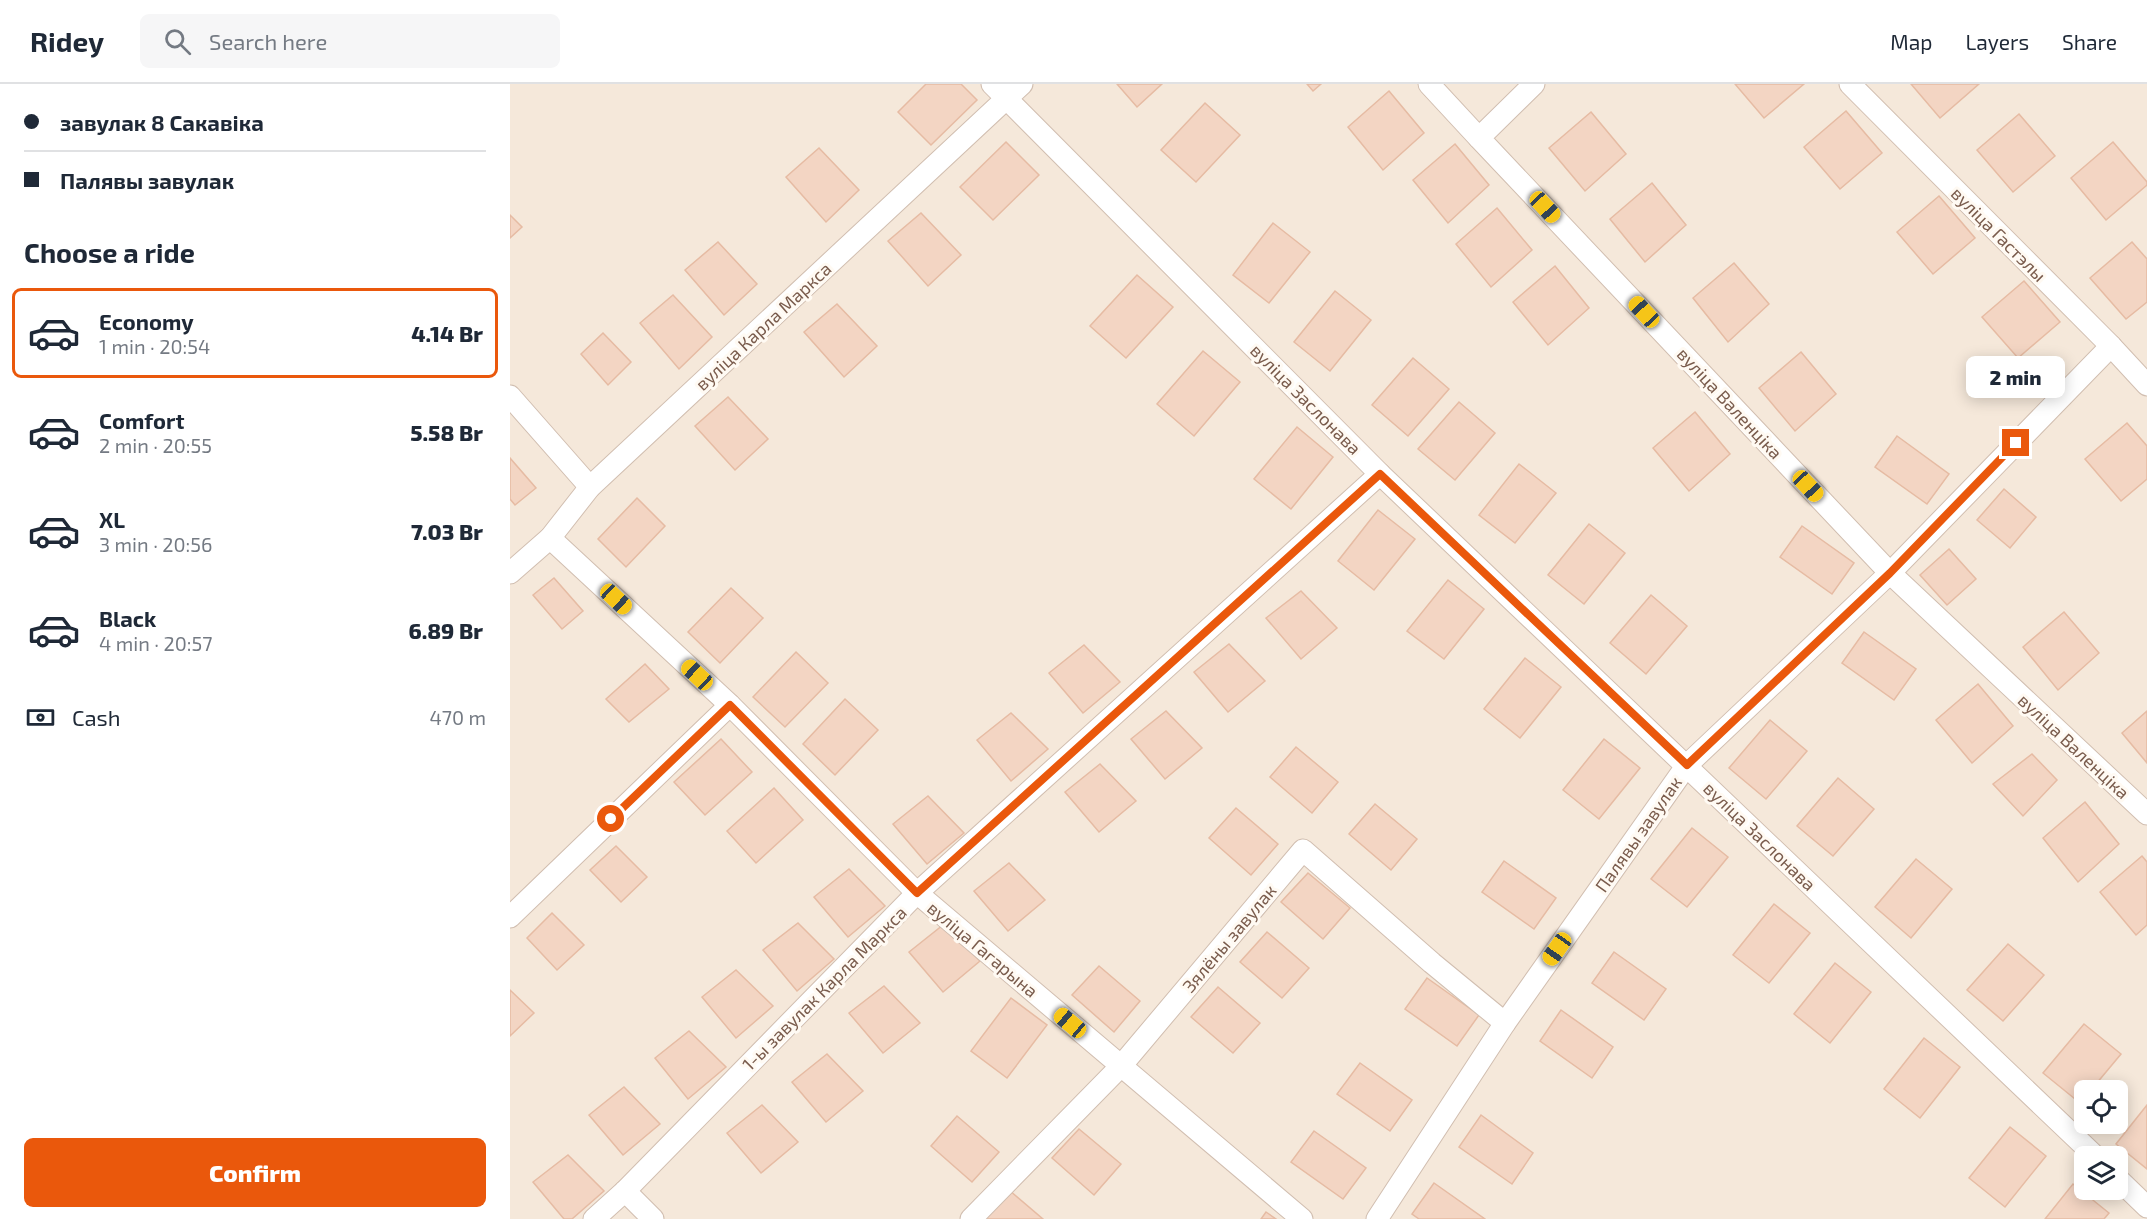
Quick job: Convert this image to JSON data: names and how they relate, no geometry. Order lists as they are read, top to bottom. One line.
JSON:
{"streets":{"street":["вуліца Гастэлы","вуліца Карла Маркса","вуліца Заслонава","вуліца Валенціка","Палявы завулак","Зялёны завулак","вуліца Гагарына","1-ы завулак Карла Маркса"]},"crossings":[["вуліца Гастэлы","Палявы завулак"],["вуліца Карла Маркса","вуліца Заслонава"],["вуліца Карла Маркса","вуліца Гагарына"],["вуліца Заслонава","Палявы завулак"],["вуліца Заслонава","1-ы завулак Карла Маркса"],["вуліца Валенціка","Палявы завулак"],["Палявы завулак","Зялёны завулак"],["Зялёны завулак","вуліца Гагарына"],["вуліца Гагарына","1-ы завулак Карла Маркса"]],"page":{"header":"Ridey","search":"Search here","nav":["Map","Layers","Share"],"banner":["завулак 8 Сакавіка","Палявы завулак"],"heading":"Choose a ride","list":[{"name":"Economy","note":"1 min · 20:54","value":"4.14 Br"},{"name":"Comfort","note":"2 min · 20:55","value":"5.58 Br"},{"name":"XL","note":"3 min · 20:56","value":"7.03 Br"},{"name":"Black","note":"4 min · 20:57","value":"6.89 Br"}],"bubble":"2 min","pay":["Cash","470 m"],"buttons":"Confirm"}}
